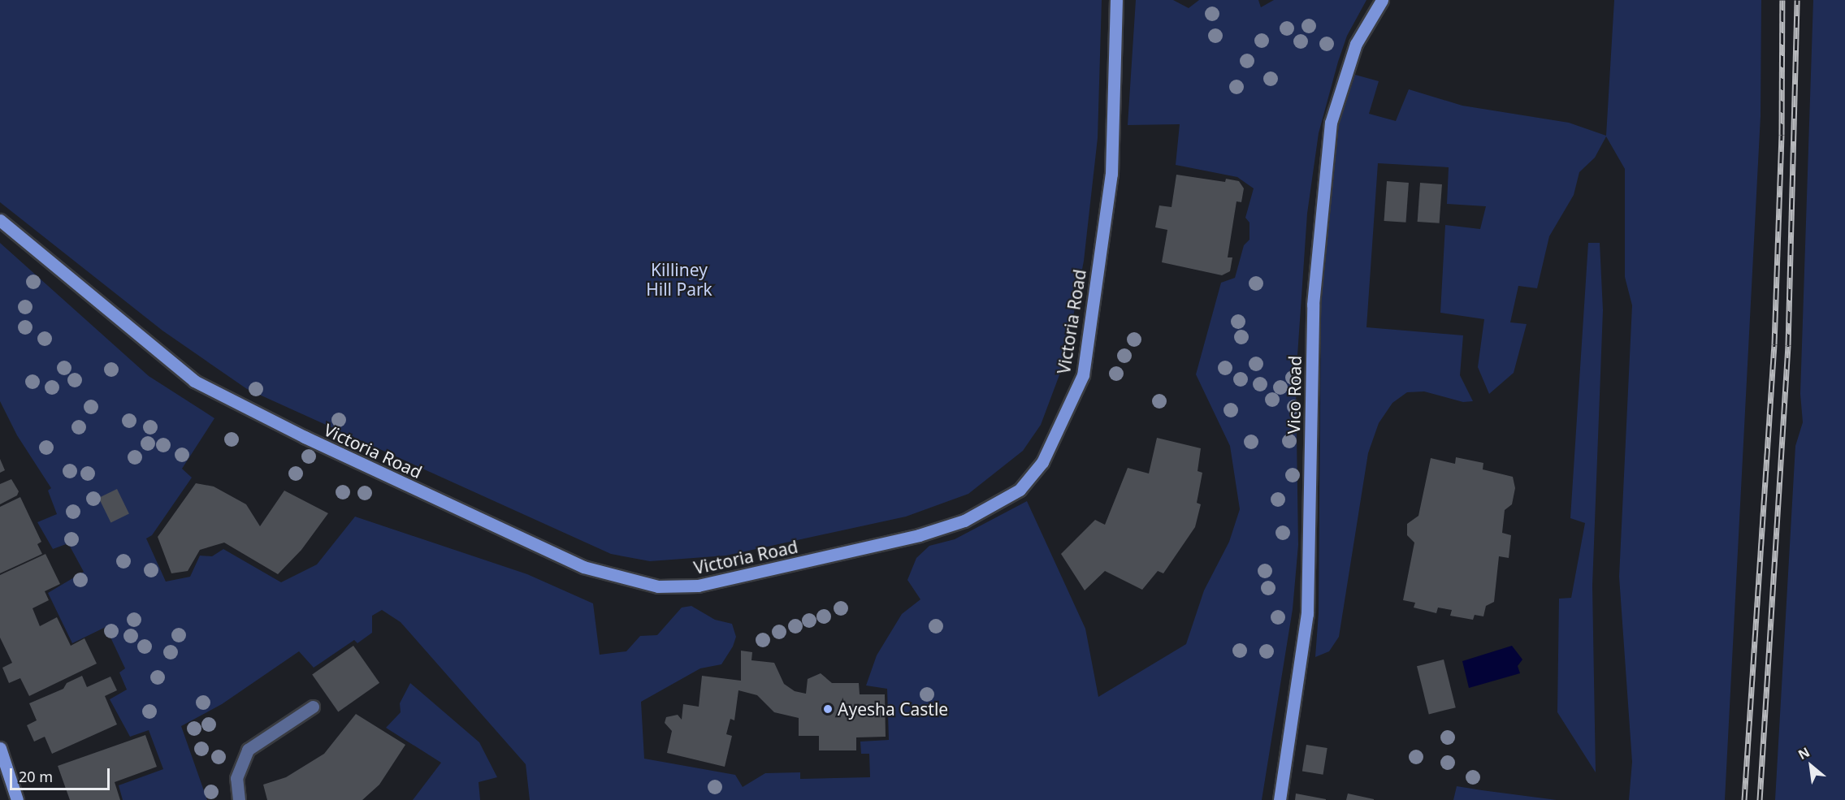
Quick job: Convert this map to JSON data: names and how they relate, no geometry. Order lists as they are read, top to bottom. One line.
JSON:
{"streets":{"street":["Victoria Road","Vico Road"]},"parks":["Killiney Hill Park"],"places":["Ayesha Castle"],"scale_bar":"20 m","north":"top left"}
